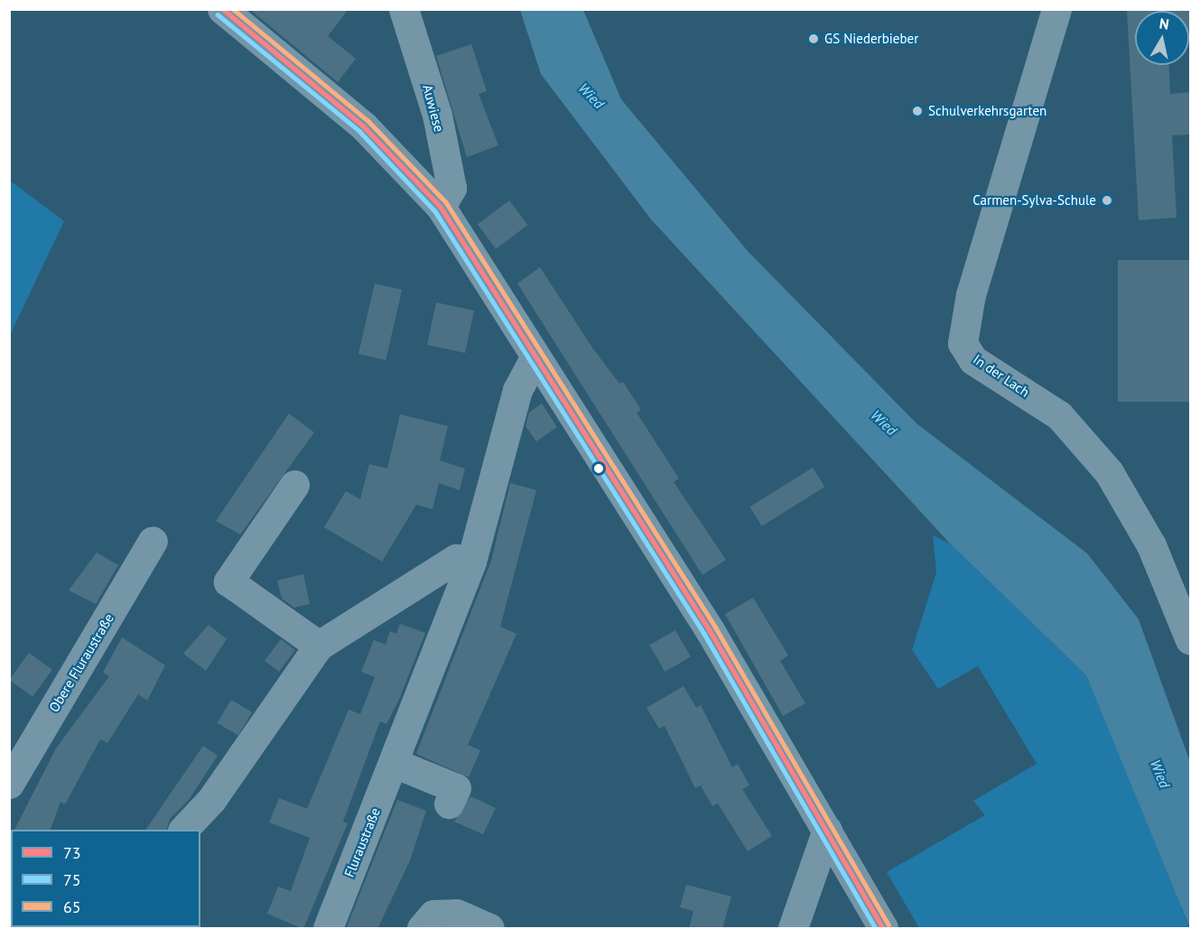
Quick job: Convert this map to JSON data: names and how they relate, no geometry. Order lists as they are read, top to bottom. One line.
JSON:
{"streets":{"street":["Auwiese","In der Lach","Obere Fluraustraße","Fluraustraße"]},"water":["Wied"],"places":["GS Niederbieber","Schulverkehrsgarten","Carmen-Sylva-Schule"],"lines":["transit line 73","transit line 65","transit line 75"],"legend":["73","75","65"],"north":"top"}
